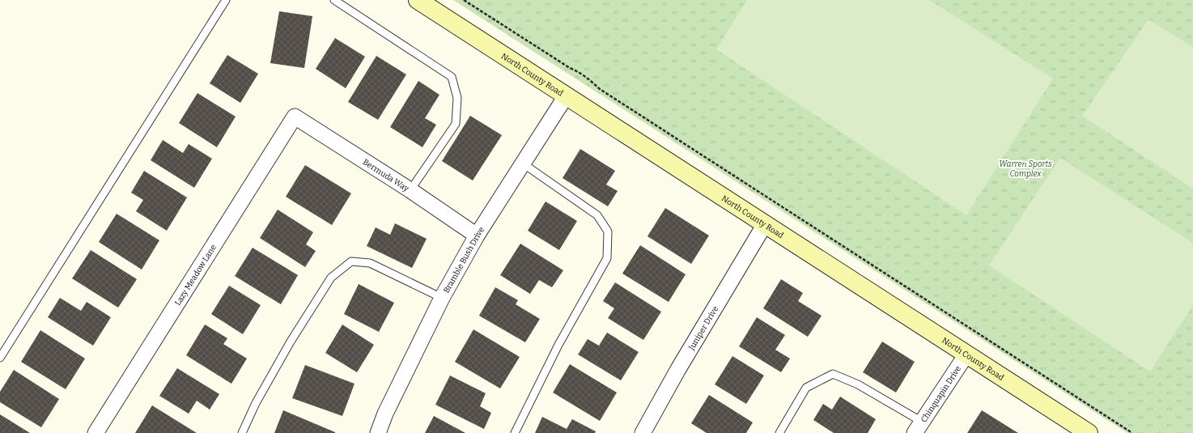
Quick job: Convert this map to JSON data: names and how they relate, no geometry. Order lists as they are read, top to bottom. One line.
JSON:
{"streets":{"street":["North County Road","Bermuda Way","Bramble Bush Drive","Lazy Meadow Lane","Juniper Drive","Chinquapin Drive"]},"crossings":[["North County Road","Bramble Bush Drive"],["North County Road","Juniper Drive"],["North County Road","Chinquapin Drive"],["Bermuda Way","Bramble Bush Drive"],["Bermuda Way","Lazy Meadow Lane"]],"parks":["Warren Sports Complex"]}
